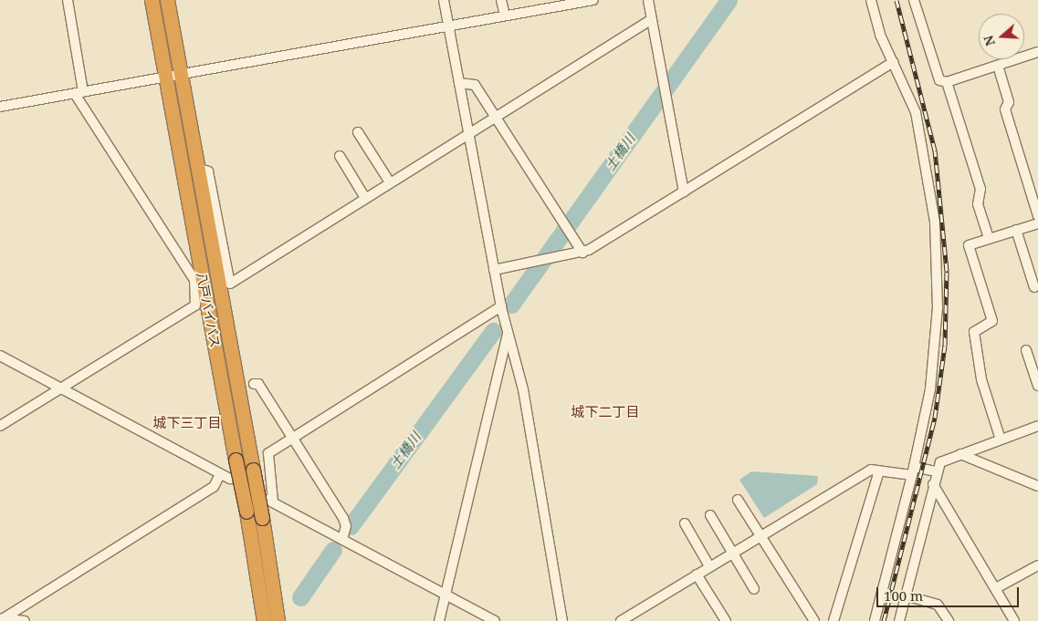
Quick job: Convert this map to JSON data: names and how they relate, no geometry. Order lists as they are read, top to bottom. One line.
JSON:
{"streets":{"highway":["八戸バイパス"]},"districts":["城下二丁目","城下三丁目"],"water":["土橋川"],"scale_bar":"100 m","north":"left"}
